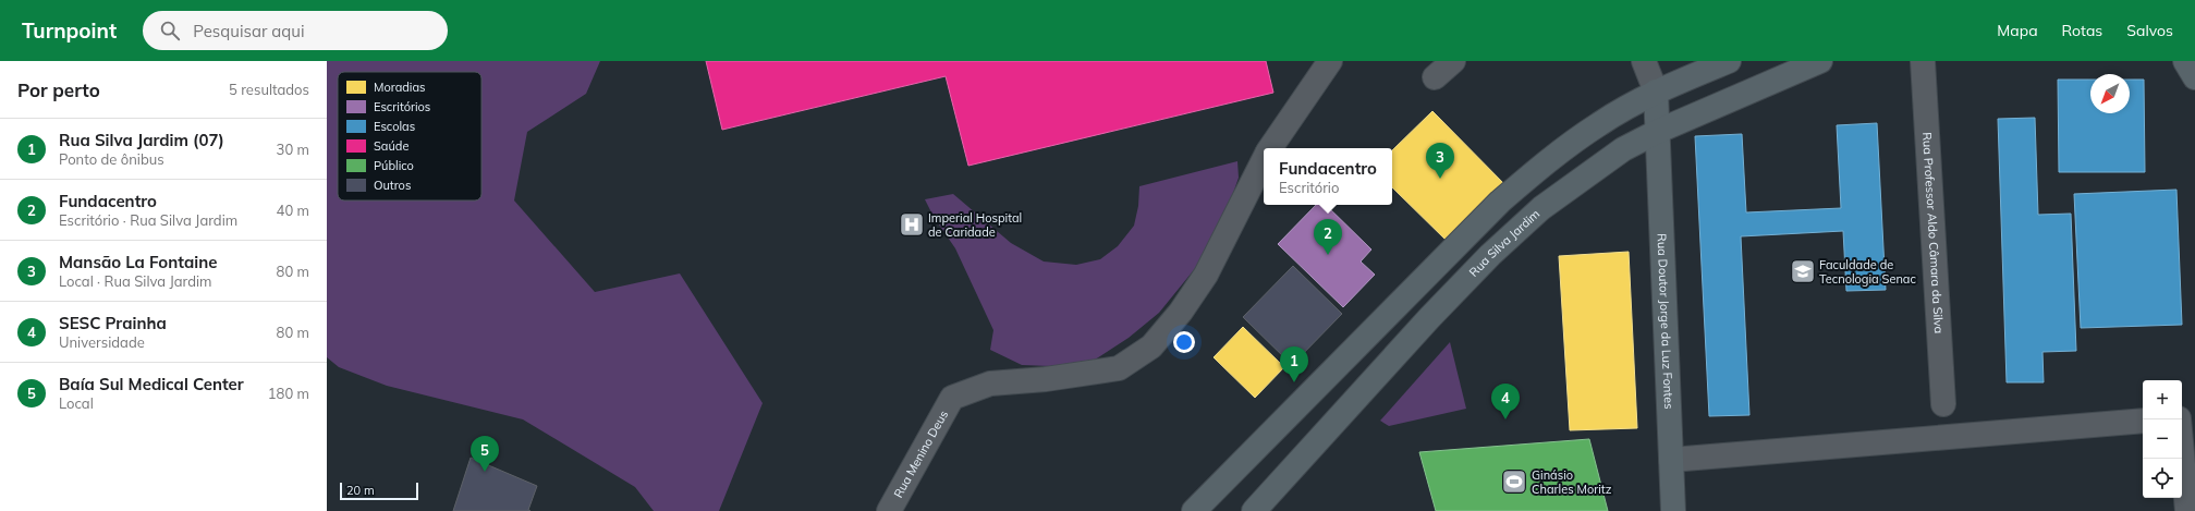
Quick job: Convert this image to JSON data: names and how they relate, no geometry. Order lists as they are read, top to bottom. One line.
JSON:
{"streets":{"main road":["Rua Silva Jardim","Rua Doutor Jorge da Luz Fontes"],"street":["Rua Professor Aldo Câmara da Silva","Rua Menino Deus"]},"crossings":[["Rua Silva Jardim","Rua Doutor Jorge da Luz Fontes"]],"places":{"hospital":["Imperial Hospital de Caridade"],"school or university":["Faculdade de Tecnologia Senac"],"sports":["Ginásio Charles Moritz"]},"legend":["Moradias","Escritórios","Escolas","Saúde","Público","Outros"],"scale_bar":"20 m","north":"bottom left","page":{"header":"Turnpoint","search":"Pesquisar aqui","nav":["Mapa","Rotas","Salvos"],"heading":["Por perto","5 resultados"],"list":[{"mark":"1","name":"Rua Silva Jardim (07)","note":"Ponto de ônibus","value":"30 m"},{"mark":"2","name":"Fundacentro","note":"Escritório · Rua Silva Jardim","value":"40 m"},{"mark":"3","name":"Mansão La Fontaine","note":"Local · Rua Silva Jardim","value":"80 m"},{"mark":"4","name":"SESC Prainha","note":"Universidade","value":"80 m"},{"mark":"5","name":"Baía Sul Medical Center","note":"Local","value":"180 m"}],"pins":["3","2","1","4","5"],"popup":["Fundacentro","Escritório"],"map_buttons":["+","−"],"scale":"20 m"}}
